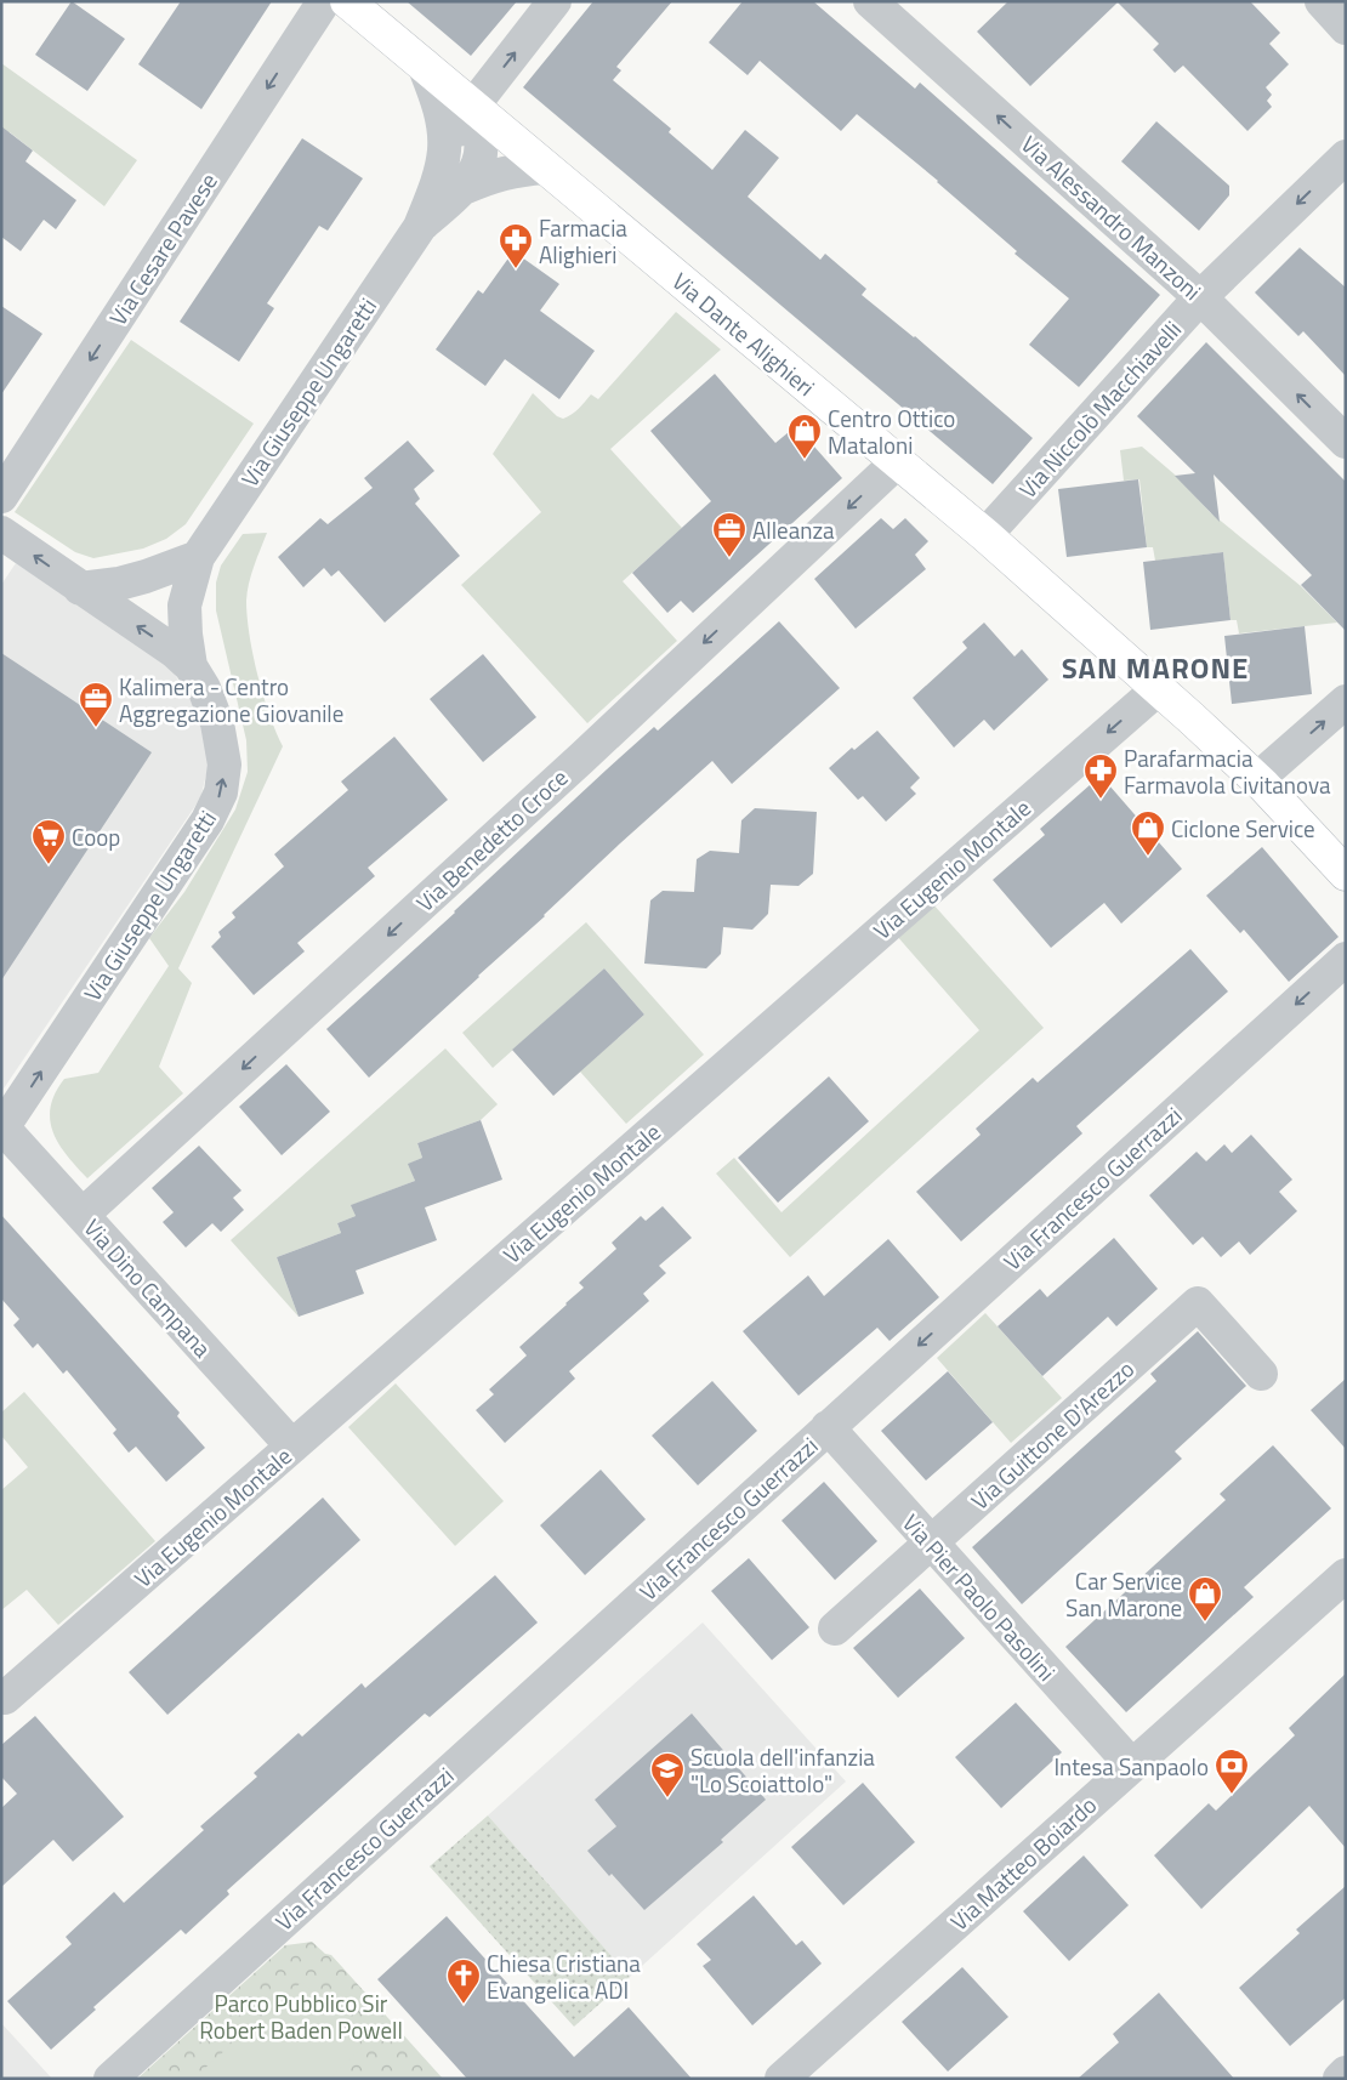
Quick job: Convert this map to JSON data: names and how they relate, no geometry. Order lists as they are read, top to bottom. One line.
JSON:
{"streets":{"main road":["Via Dante Alighieri"],"street":["Via Alessandro Manzoni","Via Cesare Pavese","Via Giuseppe Ungaretti","Via Niccolò Macchiavelli","Via Benedetto Croce","Via Eugenio Montale","Via Francesco Guerrazzi","Via Dino Campana","Via Guittone D'Arezzo","Via Pier Paolo Pasolini","Via Matteo Boiardo"]},"crossings":[["Via Alessandro Manzoni","Via Niccolò Macchiavelli"],["Via Dante Alighieri","Via Giuseppe Ungaretti"],["Via Dante Alighieri","Via Niccolò Macchiavelli"],["Via Dante Alighieri","Via Benedetto Croce"],["Via Dante Alighieri","Via Eugenio Montale"],["Via Giuseppe Ungaretti","Via Dino Campana"],["Via Benedetto Croce","Via Dino Campana"],["Via Eugenio Montale","Via Dino Campana"],["Via Francesco Guerrazzi","Via Pier Paolo Pasolini"],["Via Guittone D'Arezzo","Via Pier Paolo Pasolini"],["Via Pier Paolo Pasolini","Via Matteo Boiardo"]],"one_way":["Via Alessandro Manzoni","Via Cesare Pavese","Via Niccolò Macchiavelli","Via Benedetto Croce","Via Eugenio Montale","Via Francesco Guerrazzi"],"districts":["SAN MARONE"],"parks":["Parco Pubblico Sir Robert Baden Powell"],"places":{"pharmacy":["Farmacia Alighieri","Parafarmacia Farmavola Civitanova"],"shop":["Centro Ottico Mataloni","Ciclone Service","Car Service San Marone"],"office":["Alleanza","Kalimera - Centro Aggregazione Giovanile"],"supermarket":["Coop"],"bank":["Intesa Sanpaolo"],"school or university":["Scuola dell'infanzia \"Lo Scoiattolo\""],"church":["Chiesa Cristiana Evangelica ADI"]}}
